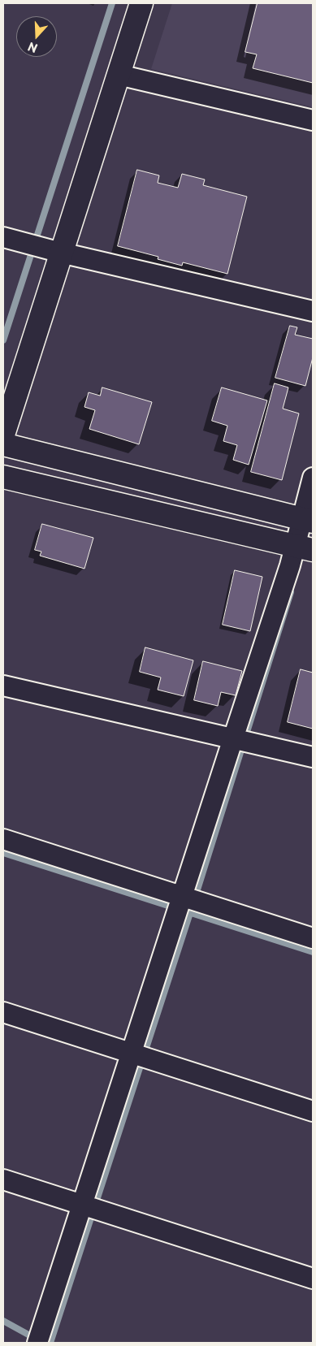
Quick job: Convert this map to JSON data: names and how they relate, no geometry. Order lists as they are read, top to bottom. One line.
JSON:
{"north":"bottom"}
